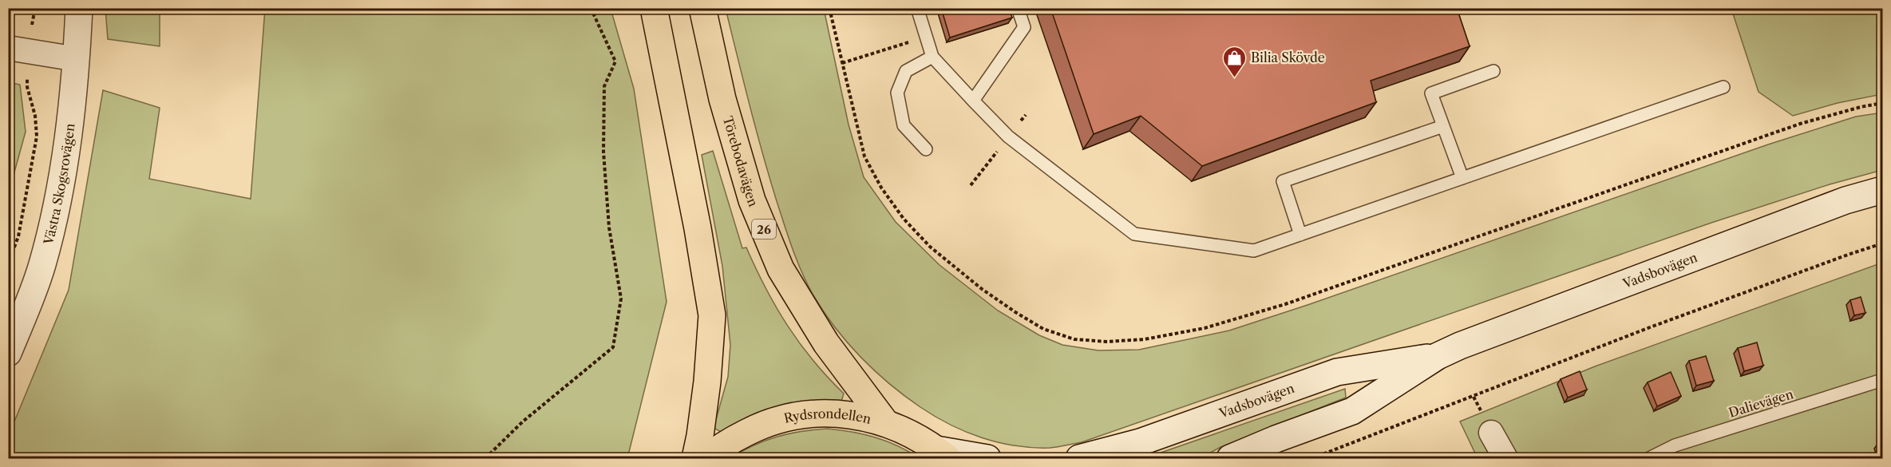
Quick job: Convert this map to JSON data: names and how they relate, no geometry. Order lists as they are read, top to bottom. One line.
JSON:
{"streets":{"highway":["Törebodavägen","26","Rydsrondellen"],"main road":["Västra Skogsrovägen","Vadsbovägen"],"lane":["Dalievägen"]},"crossings":[["Törebodavägen","Rydsrondellen"]],"places":{"shop":["Bilia Skövde"]}}
